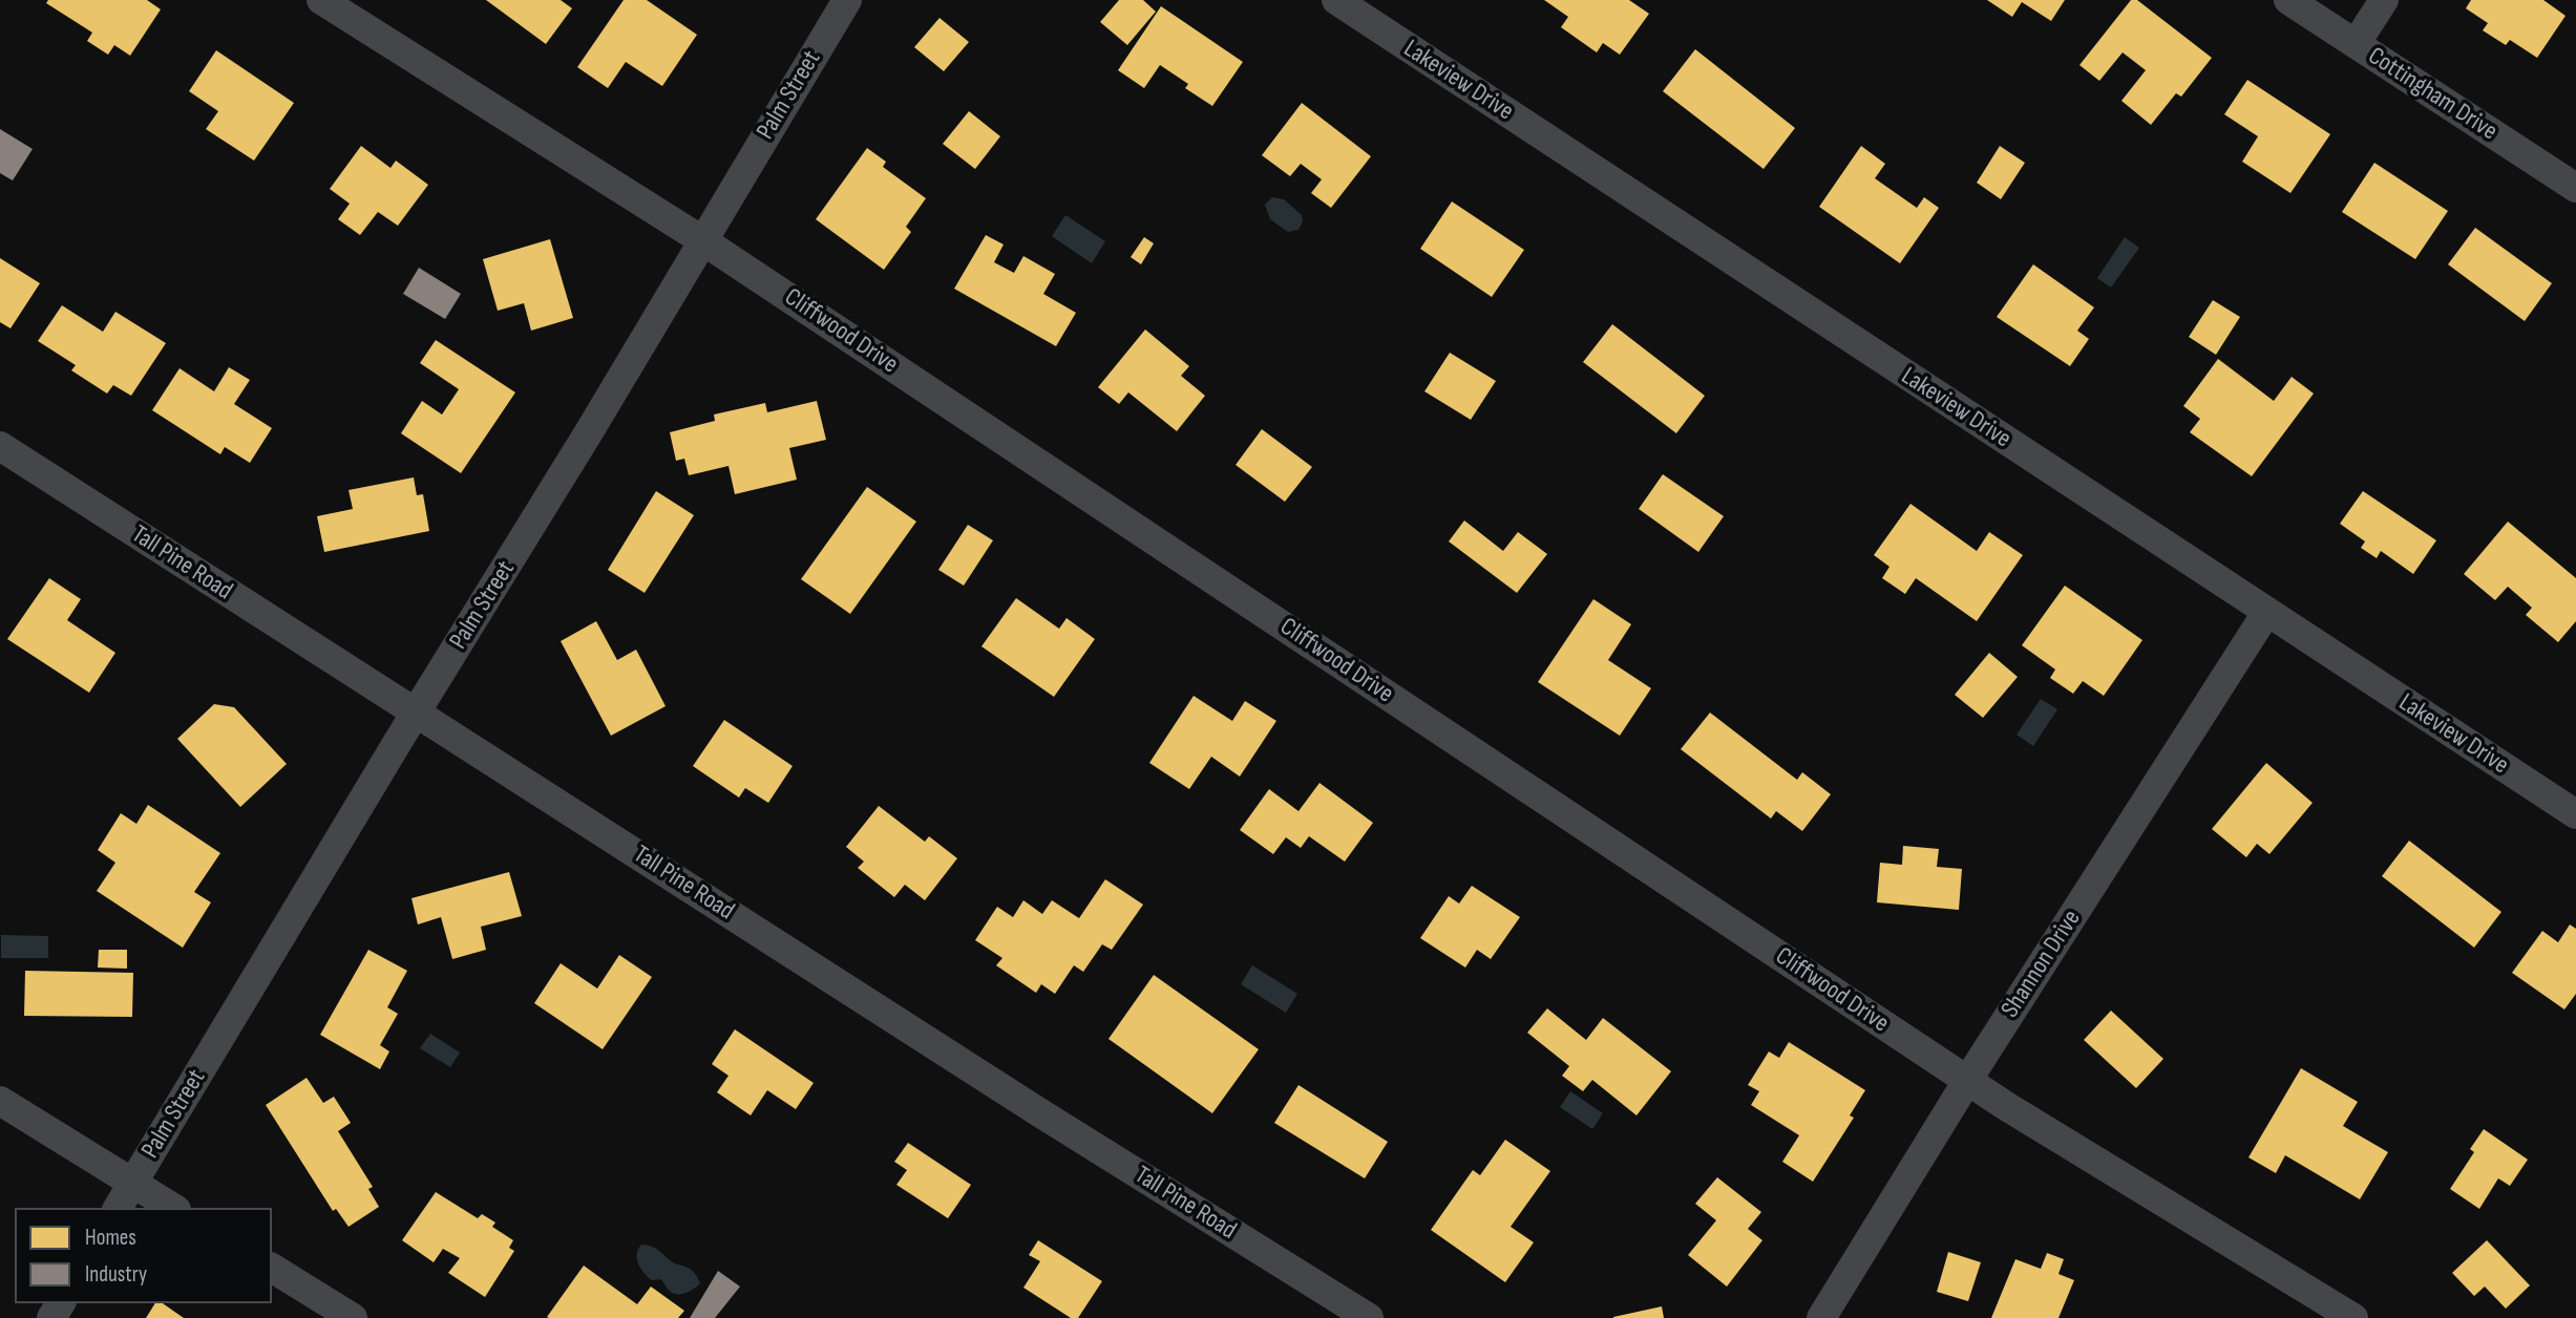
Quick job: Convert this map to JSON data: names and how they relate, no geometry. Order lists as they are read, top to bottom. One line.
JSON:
{"streets":{"street":["Lakeview Drive","Cottingham Drive","Palm Street","Cliffwood Drive","Tall Pine Road","Shannon Drive"]},"crossings":[["Lakeview Drive","Shannon Drive"],["Palm Street","Cliffwood Drive"],["Palm Street","Tall Pine Road"],["Cliffwood Drive","Shannon Drive"]],"legend":["Homes","Industry"]}
